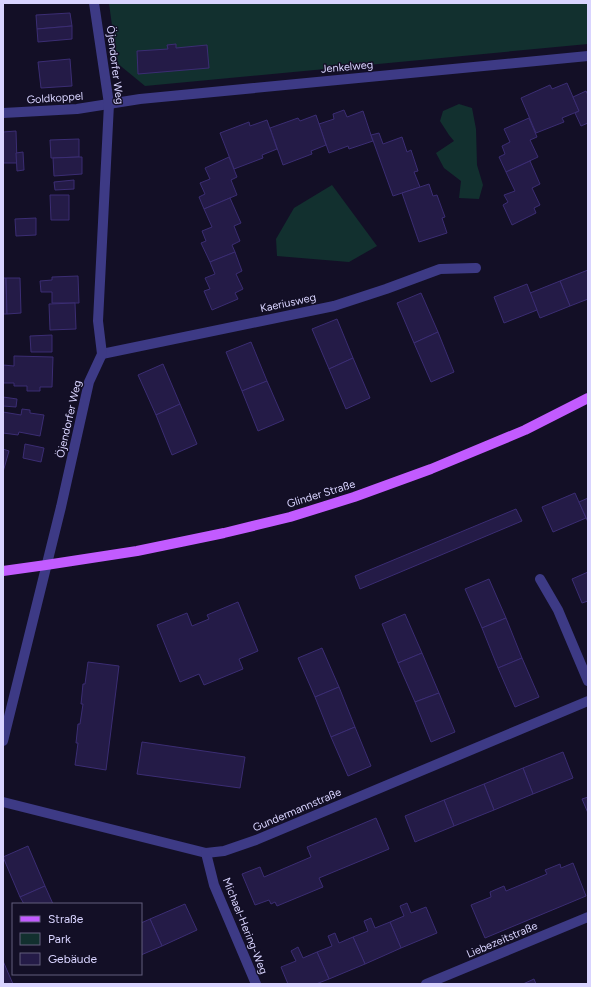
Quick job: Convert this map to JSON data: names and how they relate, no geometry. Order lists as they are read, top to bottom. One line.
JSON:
{"streets":{"main road":["Glinder Straße"],"street":["Öjendorfer Weg","Jenkelweg","Goldkoppel","Kaeriusweg","Gundermannstraße","Michael-Hering-Weg","Liebezeitstraße"]},"crossings":[["Öjendorfer Weg","Jenkelweg"],["Öjendorfer Weg","Goldkoppel"],["Öjendorfer Weg","Kaeriusweg"],["Öjendorfer Weg","Glinder Straße"],["Jenkelweg","Goldkoppel"],["Gundermannstraße","Michael-Hering-Weg"]],"legend":["Straße","Park","Gebäude"]}
